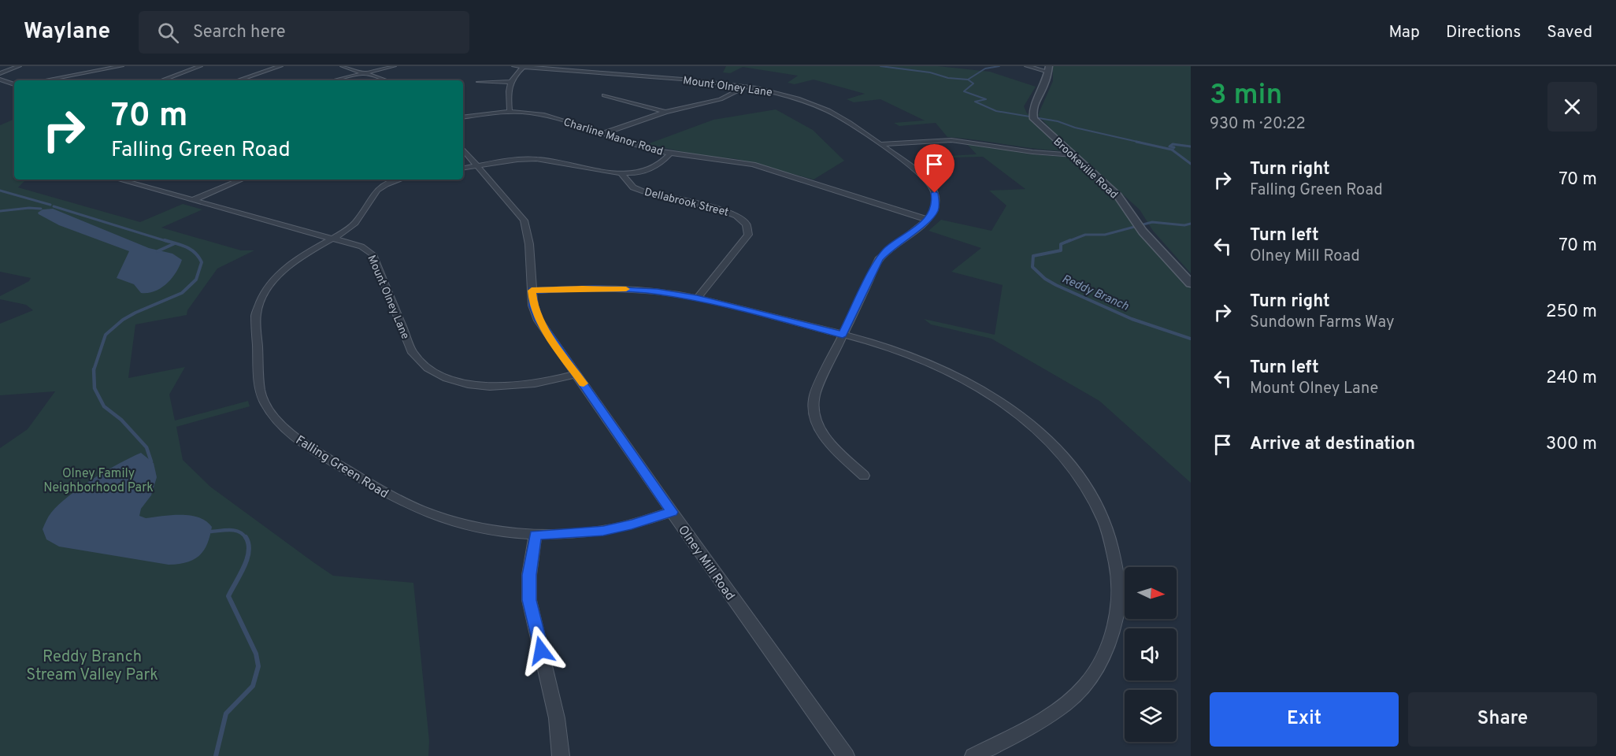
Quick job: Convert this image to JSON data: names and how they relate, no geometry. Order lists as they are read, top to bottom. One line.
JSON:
{"streets":{"street":["Mount Olney Lane","Charline Manor Road","Brookeville Road","Dellabrook Street","Falling Green Road","Olney Mill Road"]},"crossings":[["Mount Olney Lane","Charline Manor Road"],["Mount Olney Lane","Falling Green Road"],["Mount Olney Lane","Olney Mill Road"],["Falling Green Road","Olney Mill Road"]],"water":["Reddy Branch"],"parks":["Olney Family Neighborhood Park","Reddy Branch Stream Valley Park"],"north":"right","page":{"header":"Waylane","search":"Search here","nav":["Map","Directions","Saved"],"heading":["3 min","930 m · 20:22"],"turn":["70 m","Falling Green Road"],"list":[{"name":"Turn right","note":"Falling Green Road","value":"70 m"},{"name":"Turn left","note":"Olney Mill Road","value":"70 m"},{"name":"Turn right","note":"Sundown Farms Way","value":"250 m"},{"name":"Turn left","note":"Mount Olney Lane","value":"240 m"},{"name":"Arrive at destination","value":"300 m"}],"buttons":["Exit","Share"]}}
